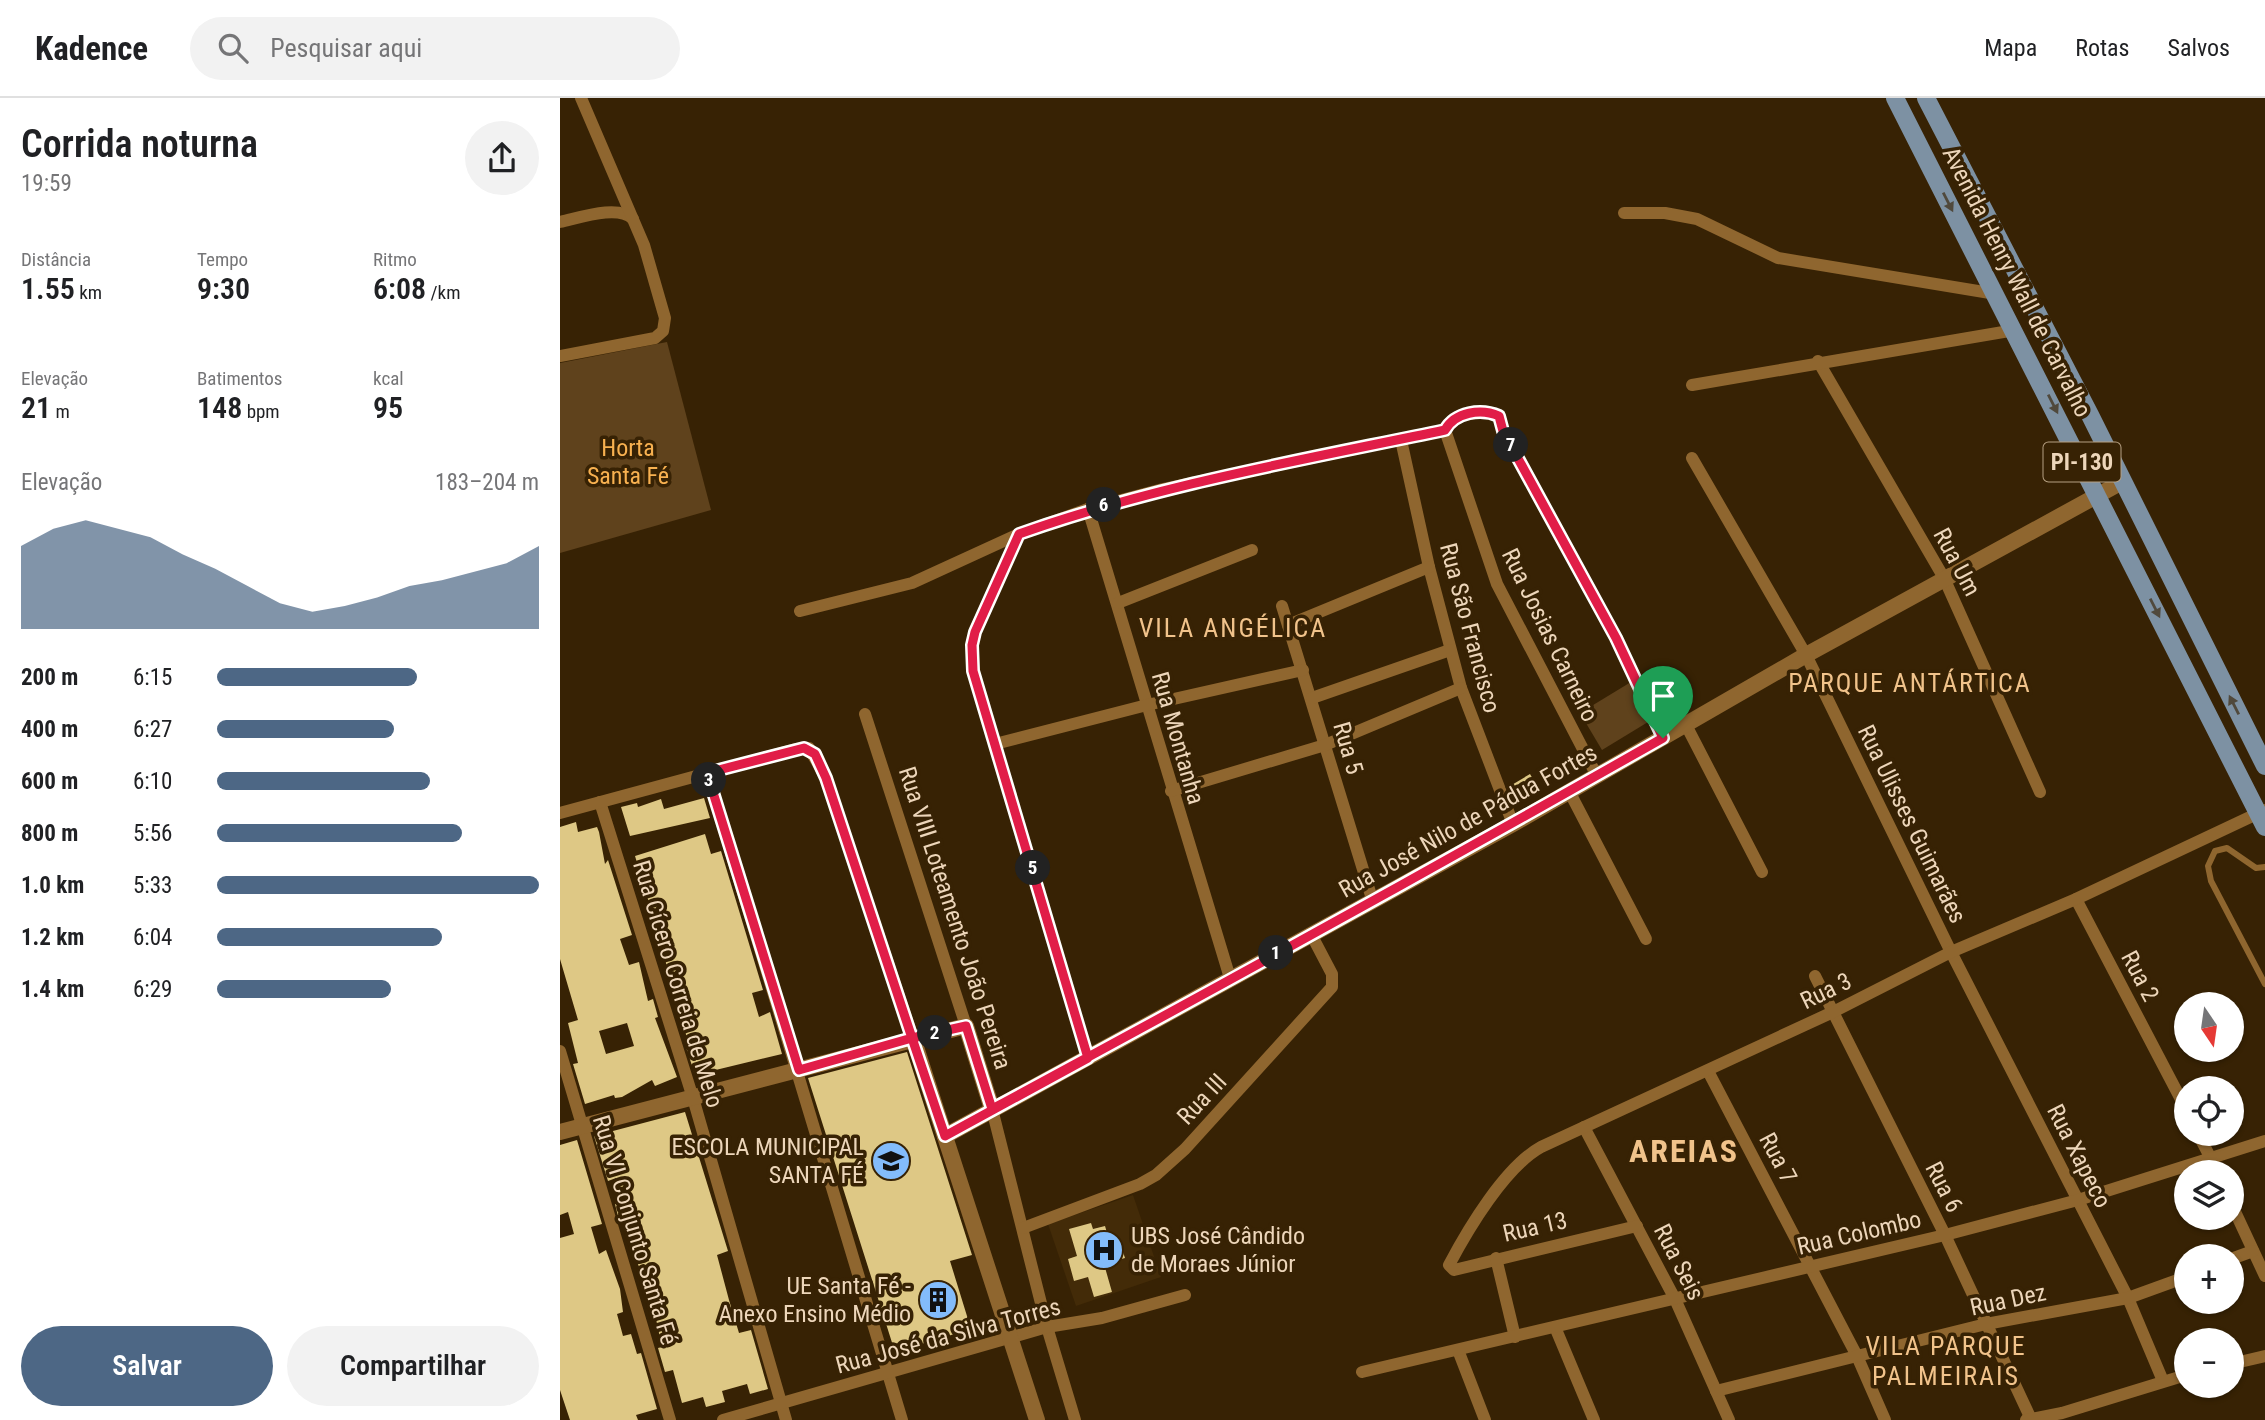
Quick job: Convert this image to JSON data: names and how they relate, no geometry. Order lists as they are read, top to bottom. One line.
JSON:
{"streets":{"main road":["Avenida Henry Wall de Carvalho","PI-130"],"street":["Rua Um","Rua São Francisco","Rua Josias Carneiro","Rua Montanha","Rua 5","Rua José Nilo de Pádua Fortes","Rua Ulisses Guimarães","Rua VIII Loteamento João Pereira","Rua 2","Rua Cícero Correia de Melo","Rua 3","Rua III","Rua Xapeco","Rua 7","Rua 6","Rua 13","Rua VI Conjunto Santa Fé","Rua Colombo","Rua Seis","Rua Dez","Rua José da Silva Torres"]},"crossings":[["Avenida Henry Wall de Carvalho","Rua José Nilo de Pádua Fortes"],["Avenida Henry Wall de Carvalho","Rua 3"],["Rua Um","Rua José Nilo de Pádua Fortes"],["Rua São Francisco","Rua José Nilo de Pádua Fortes"],["Rua Josias Carneiro","Rua José Nilo de Pádua Fortes"],["Rua Montanha","Rua José Nilo de Pádua Fortes"],["Rua 5","Rua José Nilo de Pádua Fortes"],["Rua José Nilo de Pádua Fortes","Rua Ulisses Guimarães"],["Rua José Nilo de Pádua Fortes","Rua VIII Loteamento João Pereira"],["Rua José Nilo de Pádua Fortes","Rua III"],["Rua Ulisses Guimarães","Rua 3"],["Rua Ulisses Guimarães","Rua Xapeco"],["Rua VIII Loteamento João Pereira","Rua III"],["Rua VIII Loteamento João Pereira","Rua José da Silva Torres"],["Rua 2","Rua 3"],["Rua Cícero Correia de Melo","Rua José da Silva Torres"],["Rua 3","Rua Xapeco"],["Rua 3","Rua 7"],["Rua 3","Rua 6"],["Rua 3","Rua 13"],["Rua 3","Rua Seis"],["Rua Xapeco","Rua Colombo"],["Rua Xapeco","Rua Dez"],["Rua 7","Rua Colombo"],["Rua 7","Rua Dez"],["Rua 6","Rua Colombo"],["Rua 6","Rua Dez"],["Rua 13","Rua Seis"],["Rua Colombo","Rua Seis"],["Rua Seis","Rua Dez"]],"districts":["VILA ANGÉLICA","PARQUE ANTÁRTICA","AREIAS","VILA PARQUE PALMEIRAIS"],"parks":["Horta Santa Fé"],"places":{"school or university":["ESCOLA MUNICIPAL SANTA FÉ"],"hospital":["UBS José Cândido de Moraes Júnior"],"building":["UE Santa Fé - Anexo Ensino Médio"]},"north":"bottom","page":{"header":"Kadence","search":"Pesquisar aqui","nav":["Mapa","Rotas","Salvos"],"heading":["Corrida noturna","19:59"],"stats":[["Distância","1.55 km"],["Tempo","9:30"],["Ritmo","6:08 /km"],["Elevação","21 m"],["Batimentos","148 bpm"],["kcal","95"]],"pins":["7","6","3","5","1","2"],"chart":["Elevação","183–204 m"],"list":[{"name":"200 m","note":"6:15"},{"name":"400 m","note":"6:27"},{"name":"600 m","note":"6:10"},{"name":"800 m","note":"5:56"},{"name":"1.0 km","note":"5:33"},{"name":"1.2 km","note":"6:04"},{"name":"1.4 km","note":"6:29"}],"map_buttons":["+","−"],"buttons":["Salvar","Compartilhar"]}}
